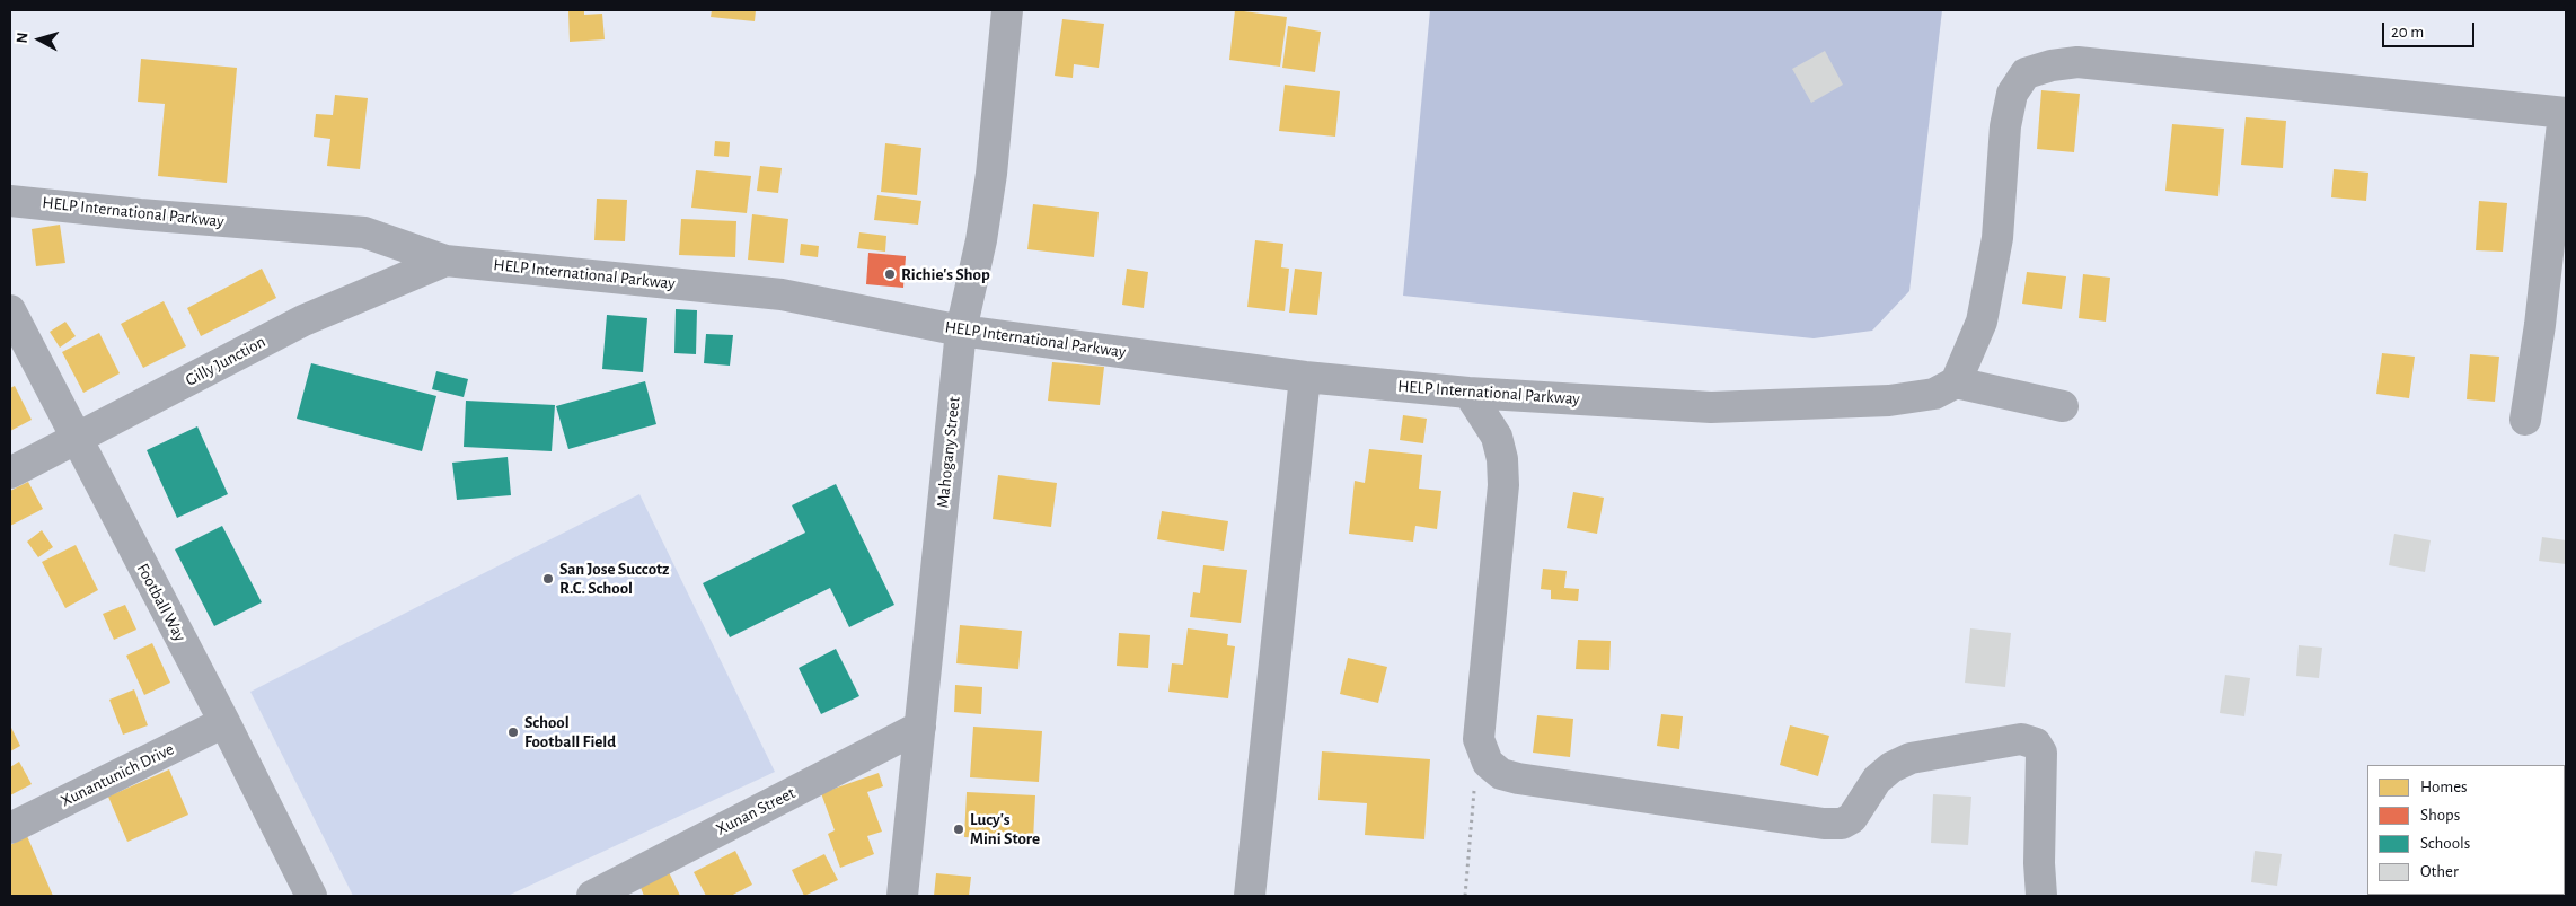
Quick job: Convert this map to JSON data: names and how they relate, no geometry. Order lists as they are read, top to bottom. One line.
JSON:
{"streets":{"street":["HELP International Parkway","Gilly Junction","Mahogany Street","Football Way","Xunantunich Drive","Xunan Street"]},"crossings":[["HELP International Parkway","Gilly Junction"],["HELP International Parkway","Mahogany Street"],["Gilly Junction","Football Way"],["Mahogany Street","Xunan Street"],["Football Way","Xunantunich Drive"]],"places":["Richie's Shop","San Jose Succotz R.C. School","School Football Field","Lucy's Mini Store"],"legend":["Homes","Shops","Schools","Other"],"scale_bar":"20 m","north":"left"}
